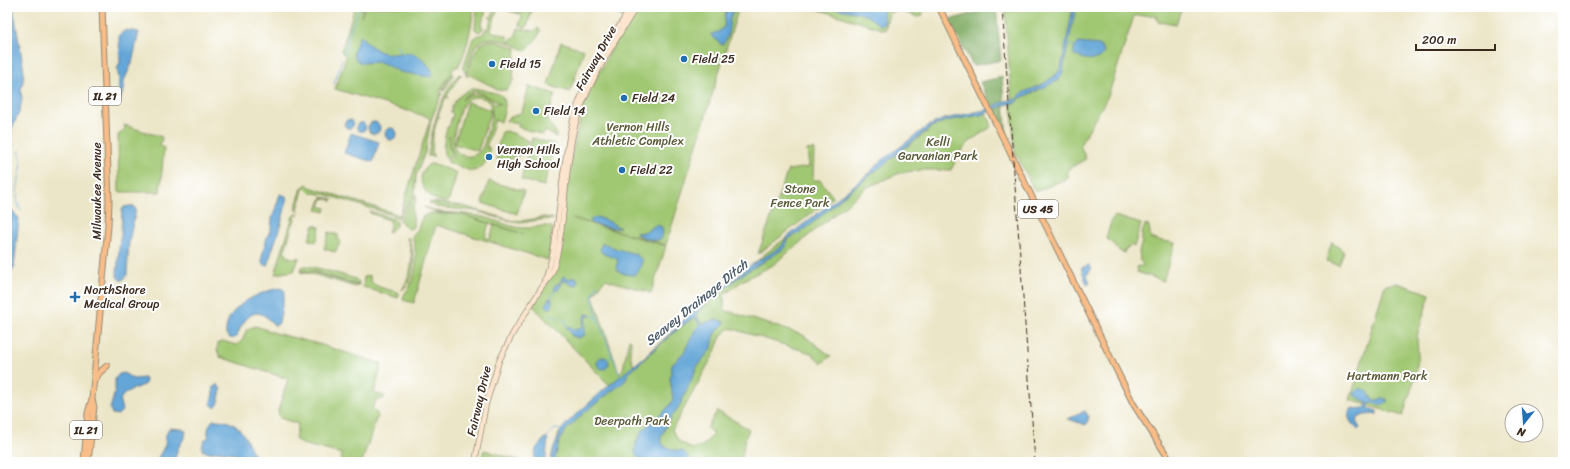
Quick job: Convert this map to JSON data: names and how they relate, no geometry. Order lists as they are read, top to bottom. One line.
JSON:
{"streets":{"main road":["Fairway Drive","IL 21","Milwaukee Avenue","US 45"]},"water":["Seavey Drainage Ditch"],"parks":["Vernon Hills Athletic Complex","Kelli Garvanian Park","Stone Fence Park","Hartmann Park","Deerpath Park"],"places":{"other":["Field 25","Field 15","Field 24","Field 14","Vernon Hills High School","Field 22"],"health":["NorthShore Medical Group"]},"scale_bar":"200 m","north":"bottom"}
